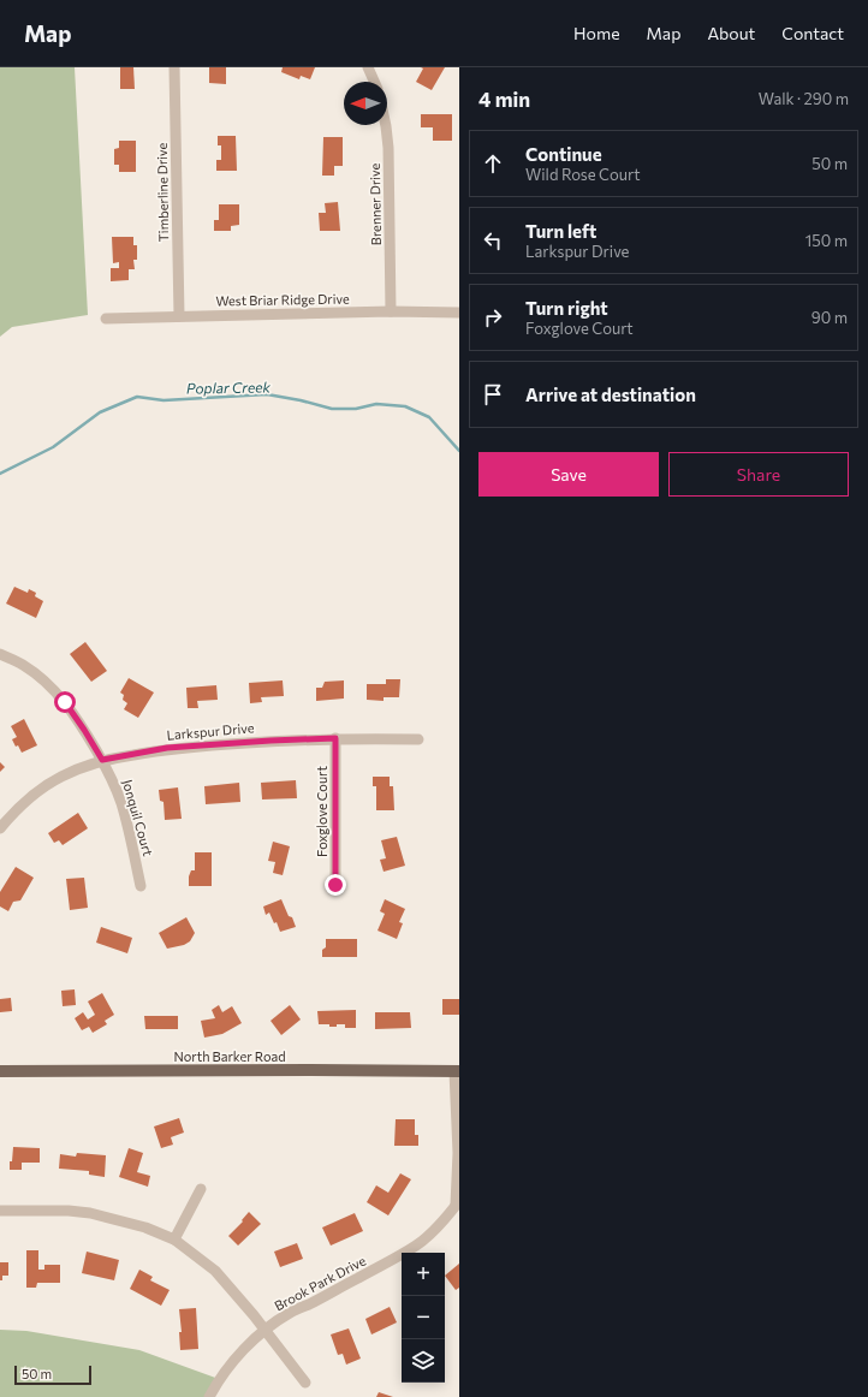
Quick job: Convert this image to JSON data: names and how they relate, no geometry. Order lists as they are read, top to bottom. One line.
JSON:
{"streets":{"main road":["North Barker Road"],"street":["Timberline Drive","Brenner Drive","West Briar Ridge Drive","Larkspur Drive","Foxglove Court","Jonquil Court","Brook Park Drive"]},"crossings":[["Timberline Drive","West Briar Ridge Drive"],["Brenner Drive","West Briar Ridge Drive"],["Larkspur Drive","Foxglove Court"],["Larkspur Drive","Jonquil Court"],["North Barker Road","Brook Park Drive"]],"water":["Poplar Creek"],"scale_bar":"50 m","north":"left","page":{"header":"Map","nav":["Home","Map","About","Contact"],"heading":["4 min","Walk · 290 m"],"list":[["Continue","Wild Rose Court","50 m"],["Turn left","Larkspur Drive","150 m"],["Turn right","Foxglove Court","90 m"],"Arrive at destination"],"buttons":["Save","Share"],"map_buttons":["+","−"],"scale":"50 m"}}
